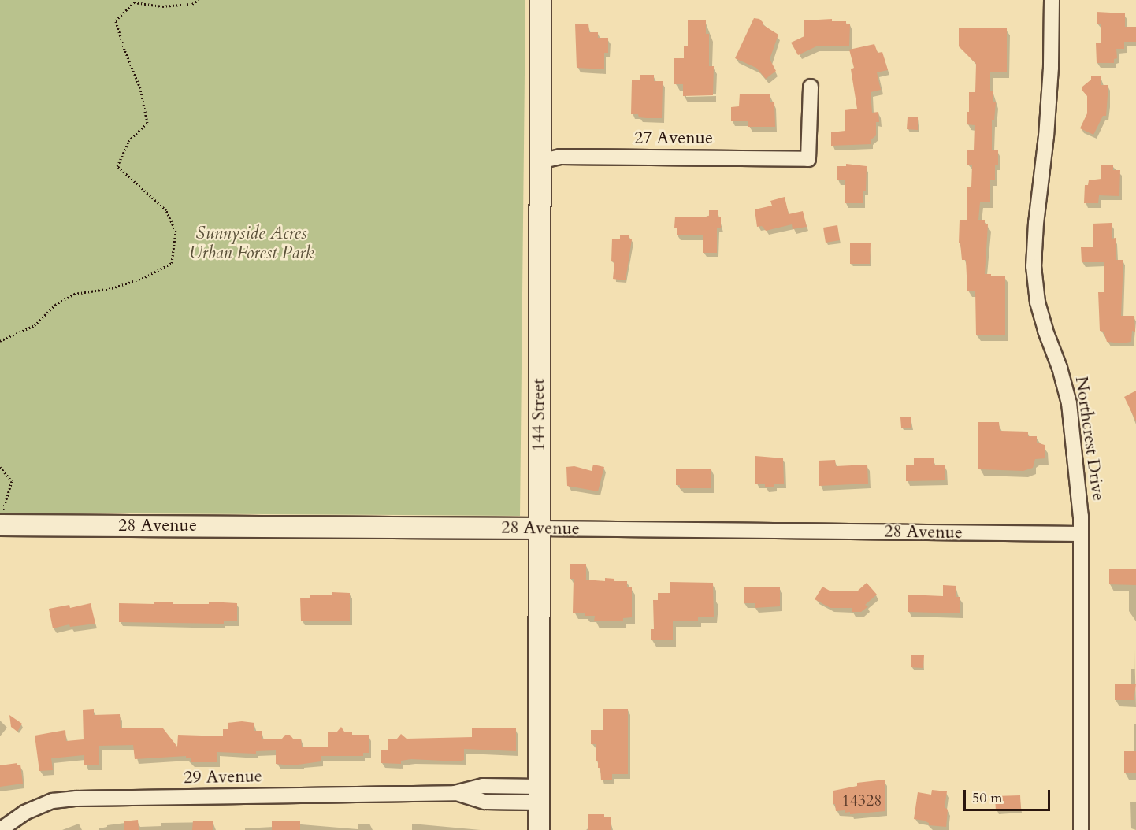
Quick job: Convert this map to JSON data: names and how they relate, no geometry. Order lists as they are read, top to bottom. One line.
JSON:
{"streets":{"street":["27 Avenue","144 Street","Northcrest Drive","28 Avenue","29 Avenue"]},"crossings":[["27 Avenue","144 Street"],["144 Street","28 Avenue"],["144 Street","29 Avenue"],["Northcrest Drive","28 Avenue"]],"parks":["Sunnyside Acres Urban Forest Park"],"house_numbers":["14328"],"scale_bar":"50 m"}
